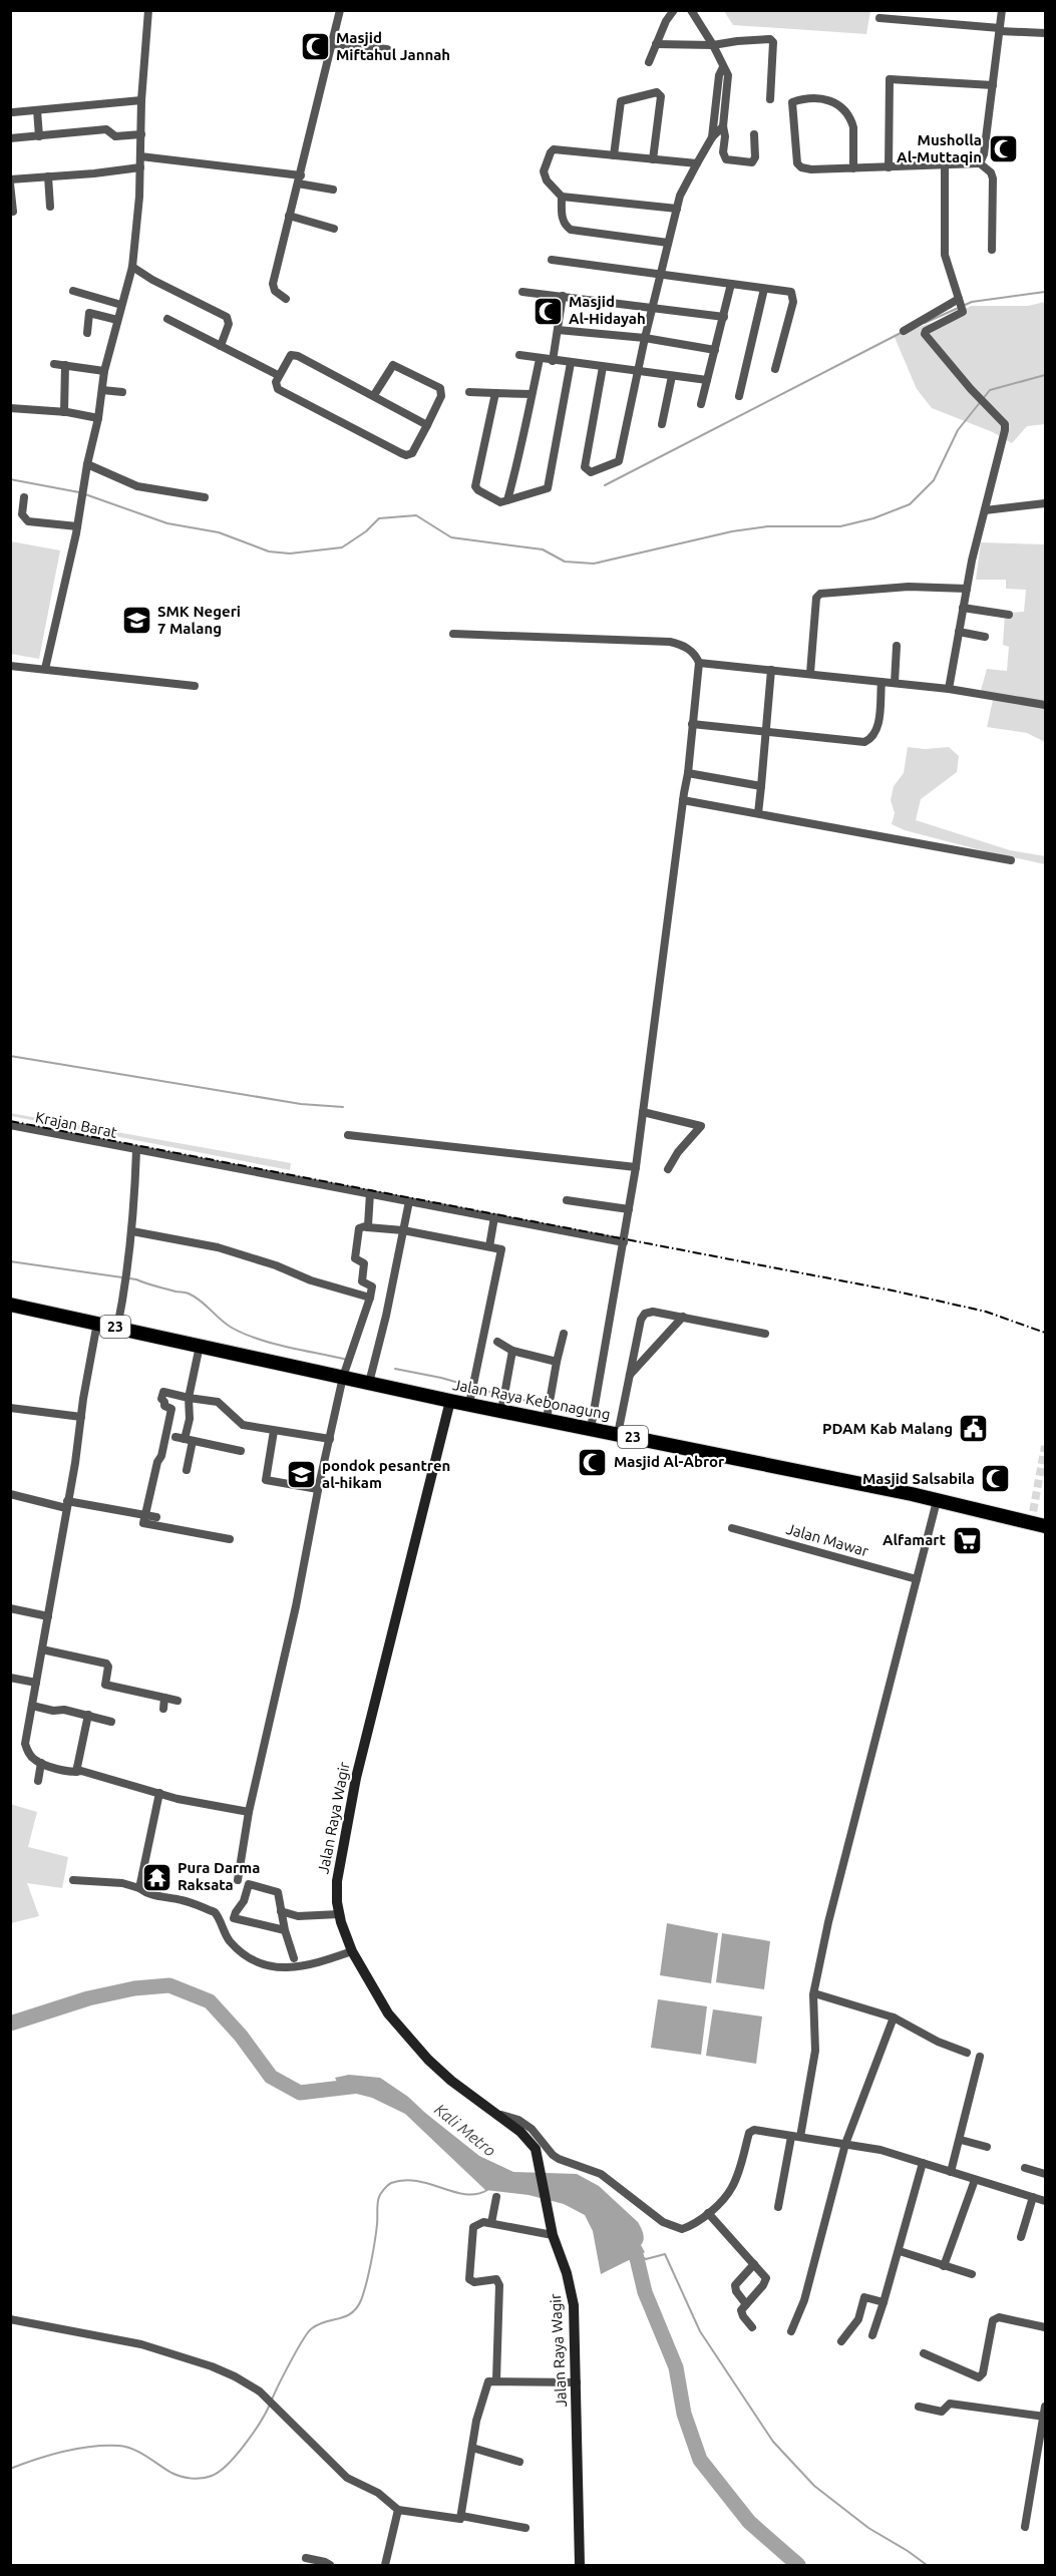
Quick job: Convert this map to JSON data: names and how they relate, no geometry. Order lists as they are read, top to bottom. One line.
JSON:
{"streets":{"highway":["23","Jalan Raya Kebonagung"],"main road":["Jalan Raya Wagir"],"street":["Krajan Barat","Jalan Mawar"]},"crossings":[["Jalan Raya Kebonagung","Jalan Raya Wagir"]],"water":["Kali Metro"],"places":{"mosque":["Masjid Miftahul Jannah","Musholla Al-Muttaqin","Masjid Al-Hidayah","Masjid Al-Abror","Masjid Salsabila"],"school or university":["SMK Negeri 7 Malang","pondok pesantren al-hikam"],"public building":["PDAM Kab Malang"],"supermarket":["Alfamart"],"temple":["Pura Darma Raksata"]}}
